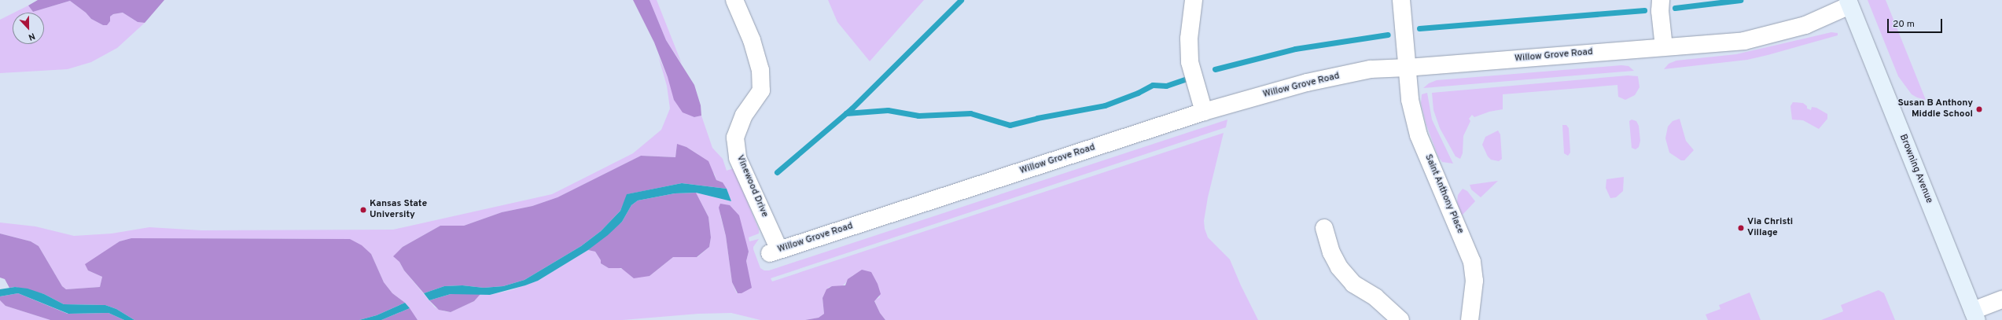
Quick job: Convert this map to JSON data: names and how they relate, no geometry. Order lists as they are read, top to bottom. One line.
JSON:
{"streets":{"street":["Willow Grove Road","Browning Avenue","Vinewood Drive","Saint Anthony Place"]},"crossings":[["Willow Grove Road","Browning Avenue"],["Willow Grove Road","Vinewood Drive"],["Willow Grove Road","Saint Anthony Place"]],"places":["Susan B Anthony Middle School","Kansas State University","Via Christi Village"],"scale_bar":"20 m","north":"bottom"}
